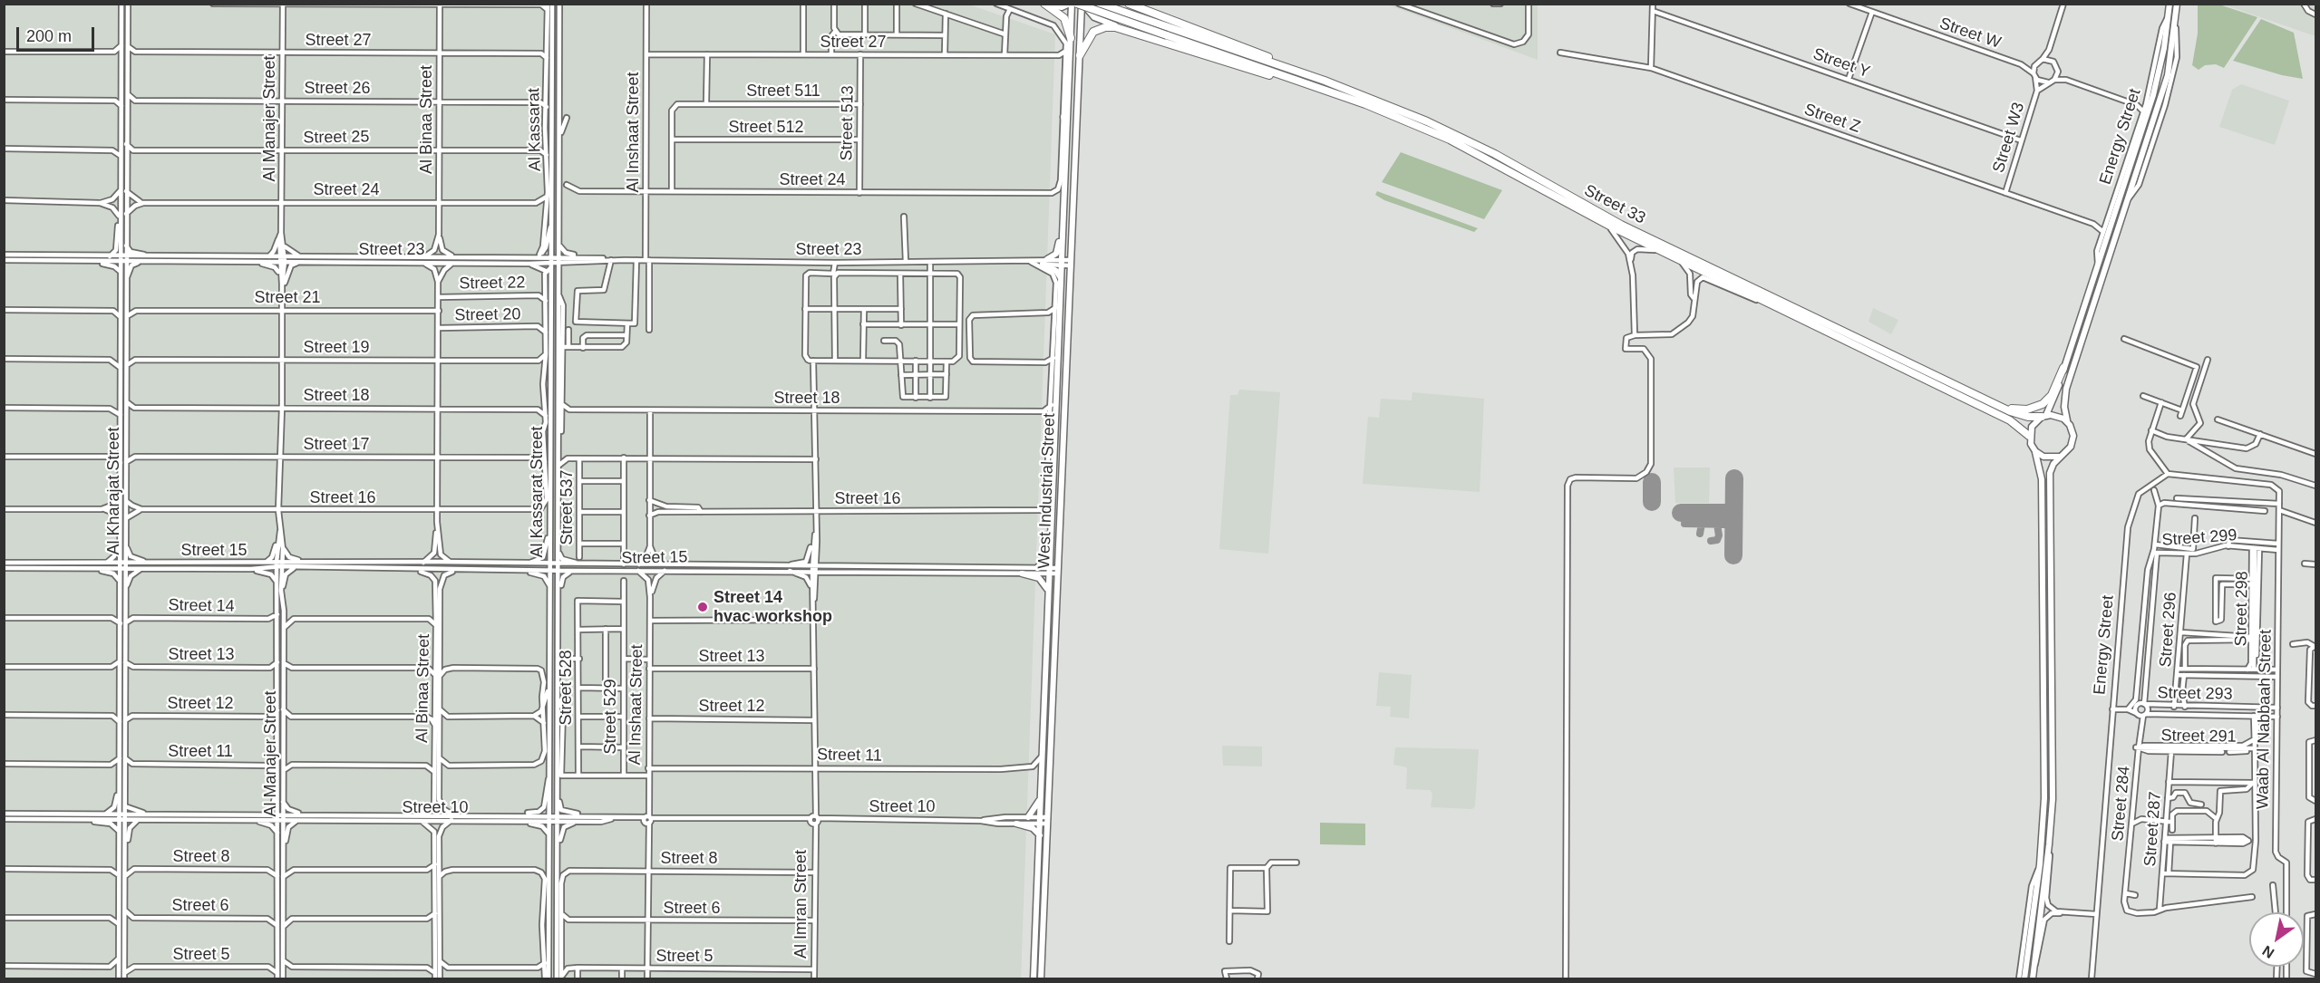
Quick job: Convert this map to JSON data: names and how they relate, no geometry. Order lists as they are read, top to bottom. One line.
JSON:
{"streets":{"highway":["Street 33"],"main road":["Energy Street","West Industrial Street"],"street":["Street W","Street 27","Street Y","Street 26","Street 511","Al Manajer Street","Street Z","Al Binaa Street","Street 513","Street 512","Al Kassarat","Al Inshaat Street","Street 25","Street W3","Street 24","Street 23","Street 22","Street 21","Street 20","Street 19","Street 18","Street 17","Al Kharajat Street","Al Kassarat Street","Street 16","Street 537","Street 299","Street 15","Street 14","Street 298","Street 296","Street 13","Street 528","Street 293","Street 12","Street 529","Waab Al Nabbaah Street","Street 291","Street 11","Street 284","Street 10","Street 287","Street 8","Al Imran Street","Street 6","Street 5"]},"crossings":[["Street W","Street W3"],["Street 27","Al Manajer Street"],["Street 27","Al Binaa Street"],["Street 27","Street 513"],["Street 27","Al Inshaat Street"],["Street Y","Street W3"],["Street 26","Al Manajer Street"],["Street 26","Al Binaa Street"],["Street 511","Street 513"],["Street 511","Street 512"],["Street 511","Street 24"],["Al Manajer Street","Street 25"],["Al Manajer Street","Street 24"],["Al Manajer Street","Street 23"],["Al Manajer Street","Street 21"],["Al Manajer Street","Street 19"],["Al Manajer Street","Street 18"],["Al Manajer Street","Street 17"],["Al Manajer Street","Street 16"],["Al Manajer Street","Street 15"],["Al Manajer Street","Street 14"],["Al Manajer Street","Street 10"],["Street Z","Energy Street"],["Street Z","Street W3"],["Al Binaa Street","Street 25"],["Al Binaa Street","Street 24"],["Al Binaa Street","Street 15"],["Al Binaa Street","Street 10"],["Street 513","Street 512"],["Street 513","Street 24"],["Al Kassarat","Street 24"],["Al Inshaat Street","Street 24"],["Al Inshaat Street","Street 23"],["Al Inshaat Street","Street 15"],["Al Inshaat Street","Street 13"],["Al Inshaat Street","Street 12"],["Al Inshaat Street","Street 529"],["Al Inshaat Street","Street 11"],["Al Inshaat Street","Street 10"],["Al Inshaat Street","Street 8"],["Al Inshaat Street","Street 6"],["Al Inshaat Street","Street 5"],["Energy Street","Street 33"],["Energy Street","Street 293"],["Street 23","Al Kharajat Street"],["Street 23","West Industrial Street"],["Street 23","Al Kassarat Street"],["Al Kharajat Street","Street 16"],["Al Kharajat Street","Street 15"],["Al Kharajat Street","Street 13"],["Al Kharajat Street","Street 10"],["West Industrial Street","Street 16"],["West Industrial Street","Street 15"],["West Industrial Street","Street 11"],["West Industrial Street","Street 10"],["Al Kassarat Street","Street 15"],["Al Kassarat Street","Street 528"],["Al Kassarat Street","Street 10"],["Street 299","Street 298"],["Street 299","Street 296"],["Street 299","Street 293"],["Street 299","Waab Al Nabbaah Street"],["Street 299","Street 284"],["Street 296","Street 293"],["Street 528","Street 529"],["Street 293","Waab Al Nabbaah Street"],["Street 293","Street 284"],["Street 291","Street 284"],["Street 291","Street 287"],["Street 10","Al Imran Street"],["Street 8","Al Imran Street"],["Al Imran Street","Street 6"],["Al Imran Street","Street 5"]],"places":["Street 14 hvac workshop"],"scale_bar":"200 m","north":"bottom left"}
